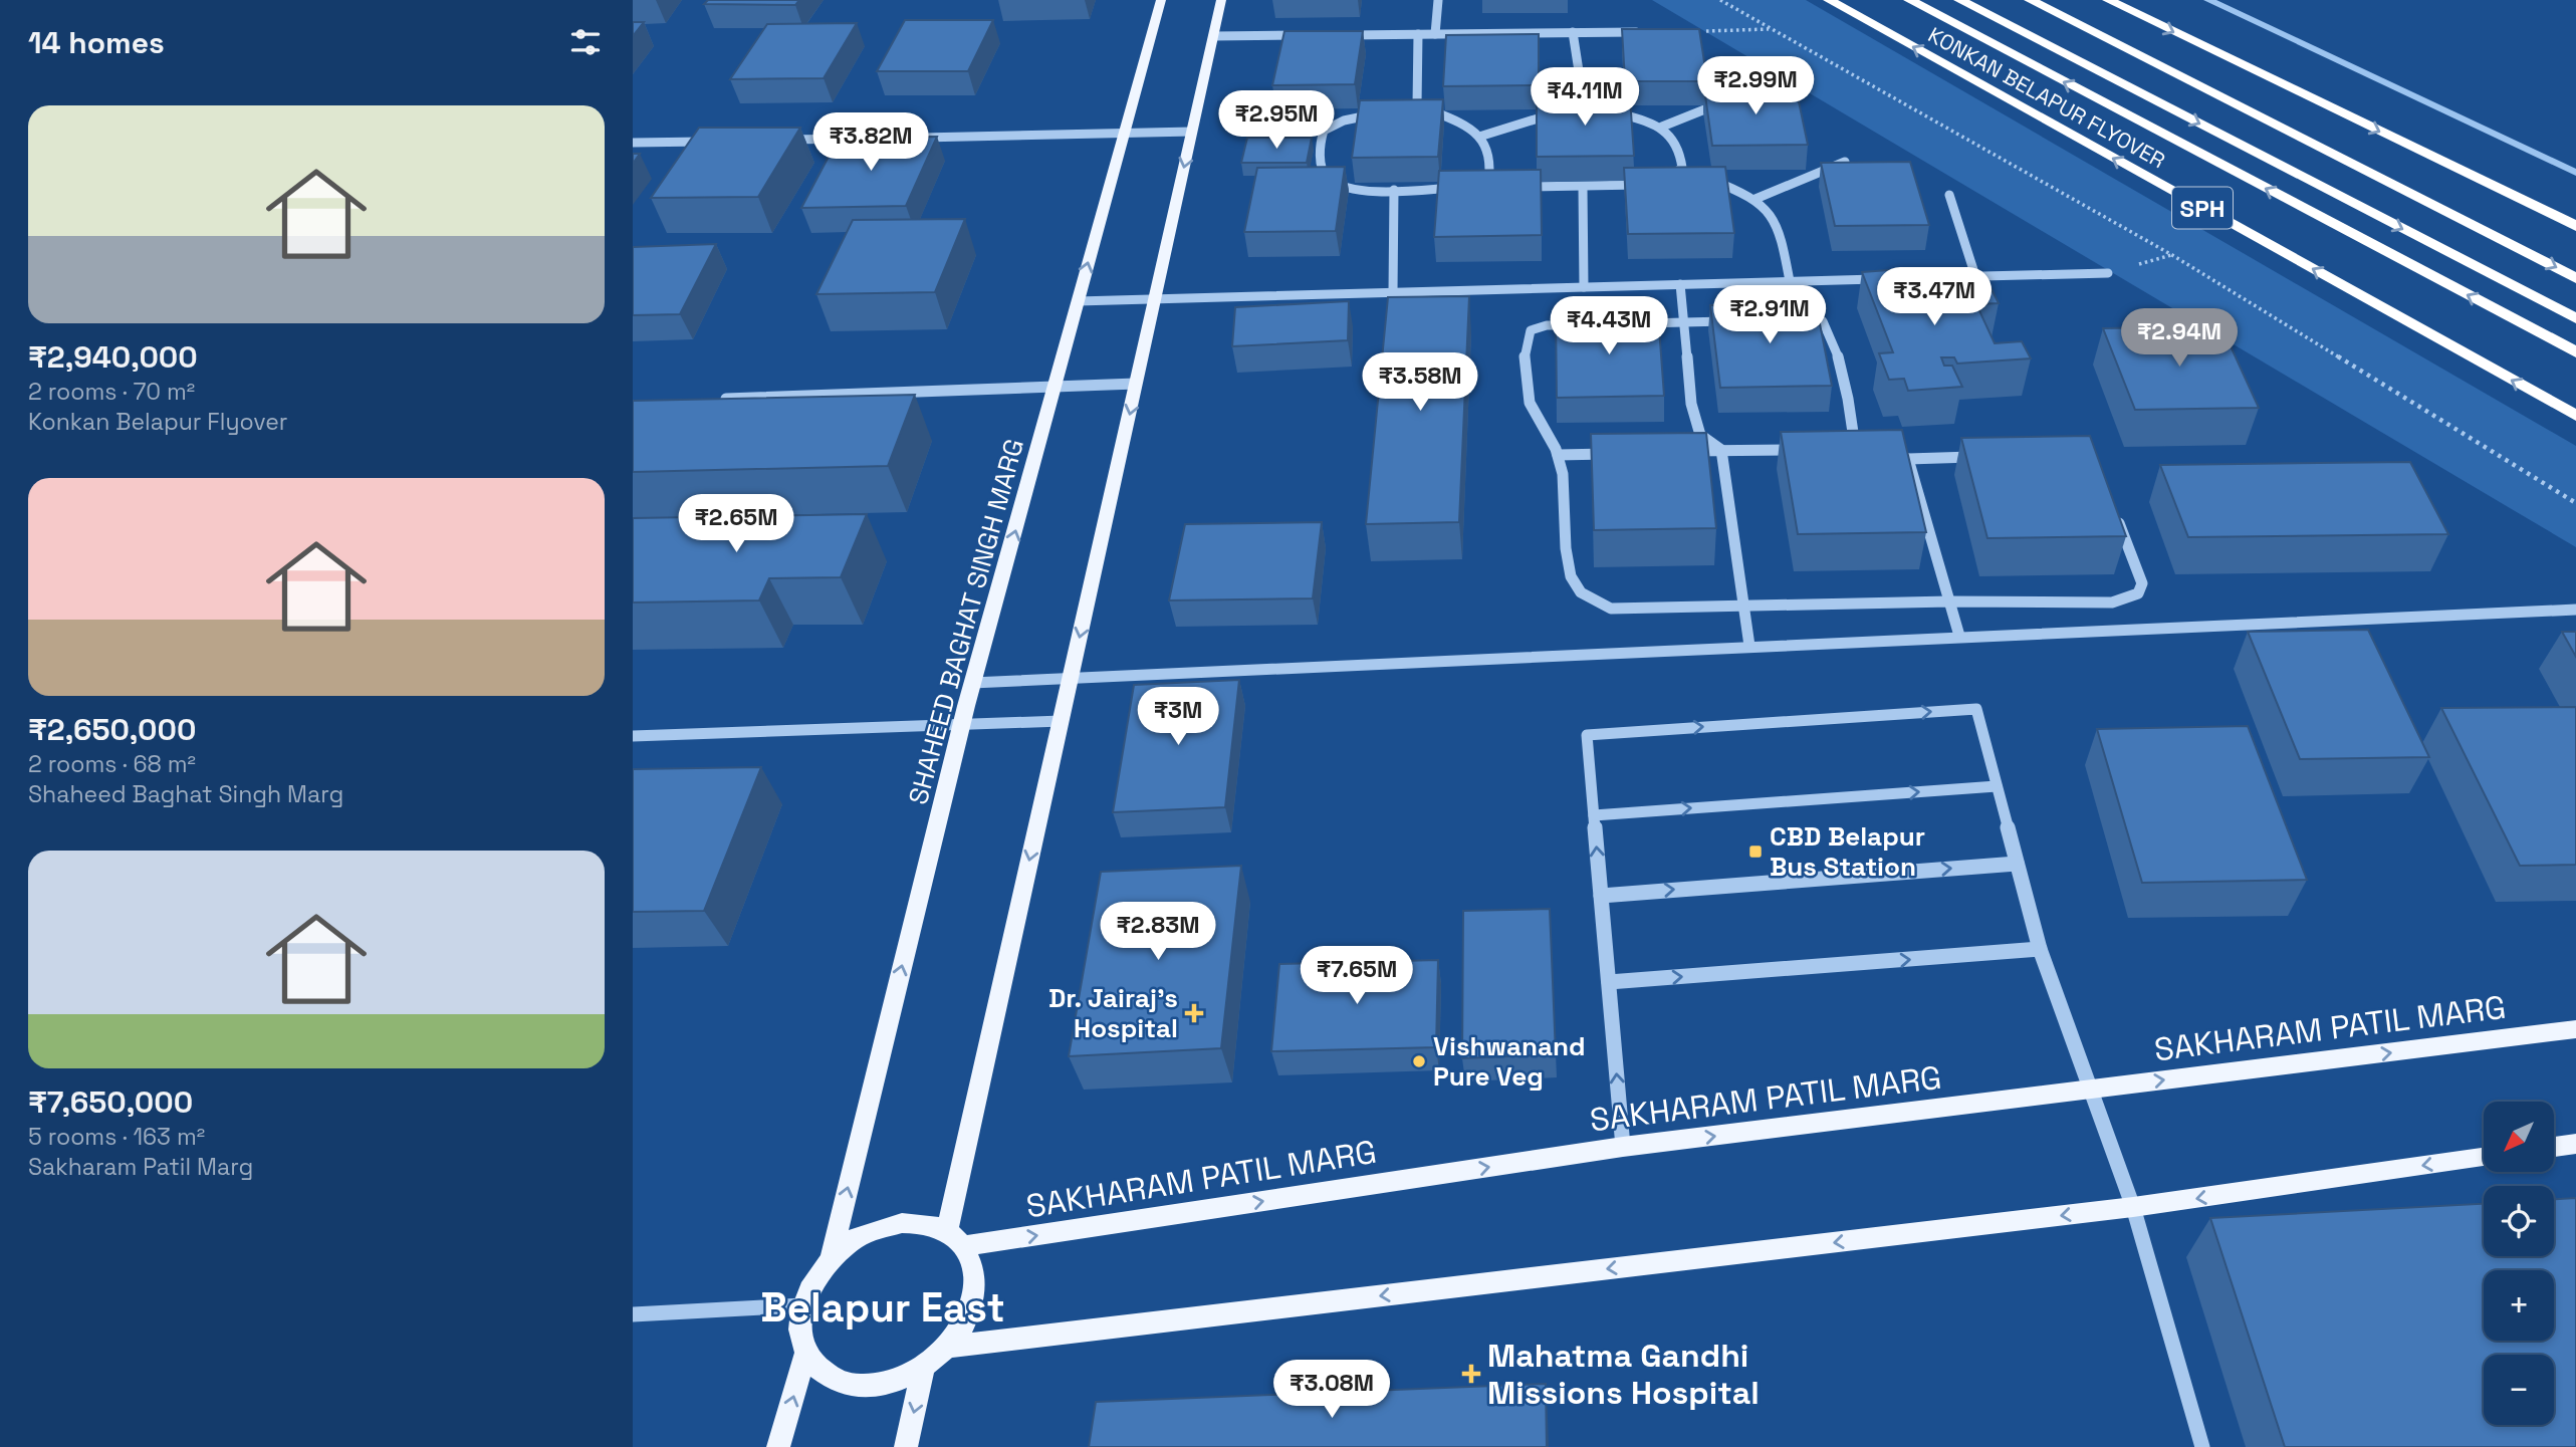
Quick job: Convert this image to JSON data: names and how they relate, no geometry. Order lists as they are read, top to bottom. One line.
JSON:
{"streets":{"highway":["KONKAN BELAPUR FLYOVER","SPH"],"main road":["SHAHEED BAGHAT SINGH MARG","SAKHARAM PATIL MARG"]},"crossings":[["SHAHEED BAGHAT SINGH MARG","SAKHARAM PATIL MARG"]],"districts":["Belapur East"],"places":{"transit":["CBD Belapur Bus Station"],"health":["Dr. Jairaj's Hospital","Mahatma Gandhi Missions Hospital"],"other":["Vishwanand Pure Veg"]},"north":"bottom left","page":{"heading":"14 homes","price":["₹2.99M","₹4.11M","₹2.95M","₹3.82M","₹3.47M","₹2.91M","₹4.43M","₹2.94M","₹3.58M","₹2.65M","₹3M","₹2.83M","₹7.65M","₹3.08M"],"list":[{"name":"₹2,940,000","note":"2 rooms · 70 m² · Konkan Belapur Flyover"},{"name":"₹2,650,000","note":"2 rooms · 68 m² · Shaheed Baghat Singh Marg"},{"name":"₹7,650,000","note":"5 rooms · 163 m² · Sakharam Patil Marg"}],"map_buttons":["+","−"]}}
